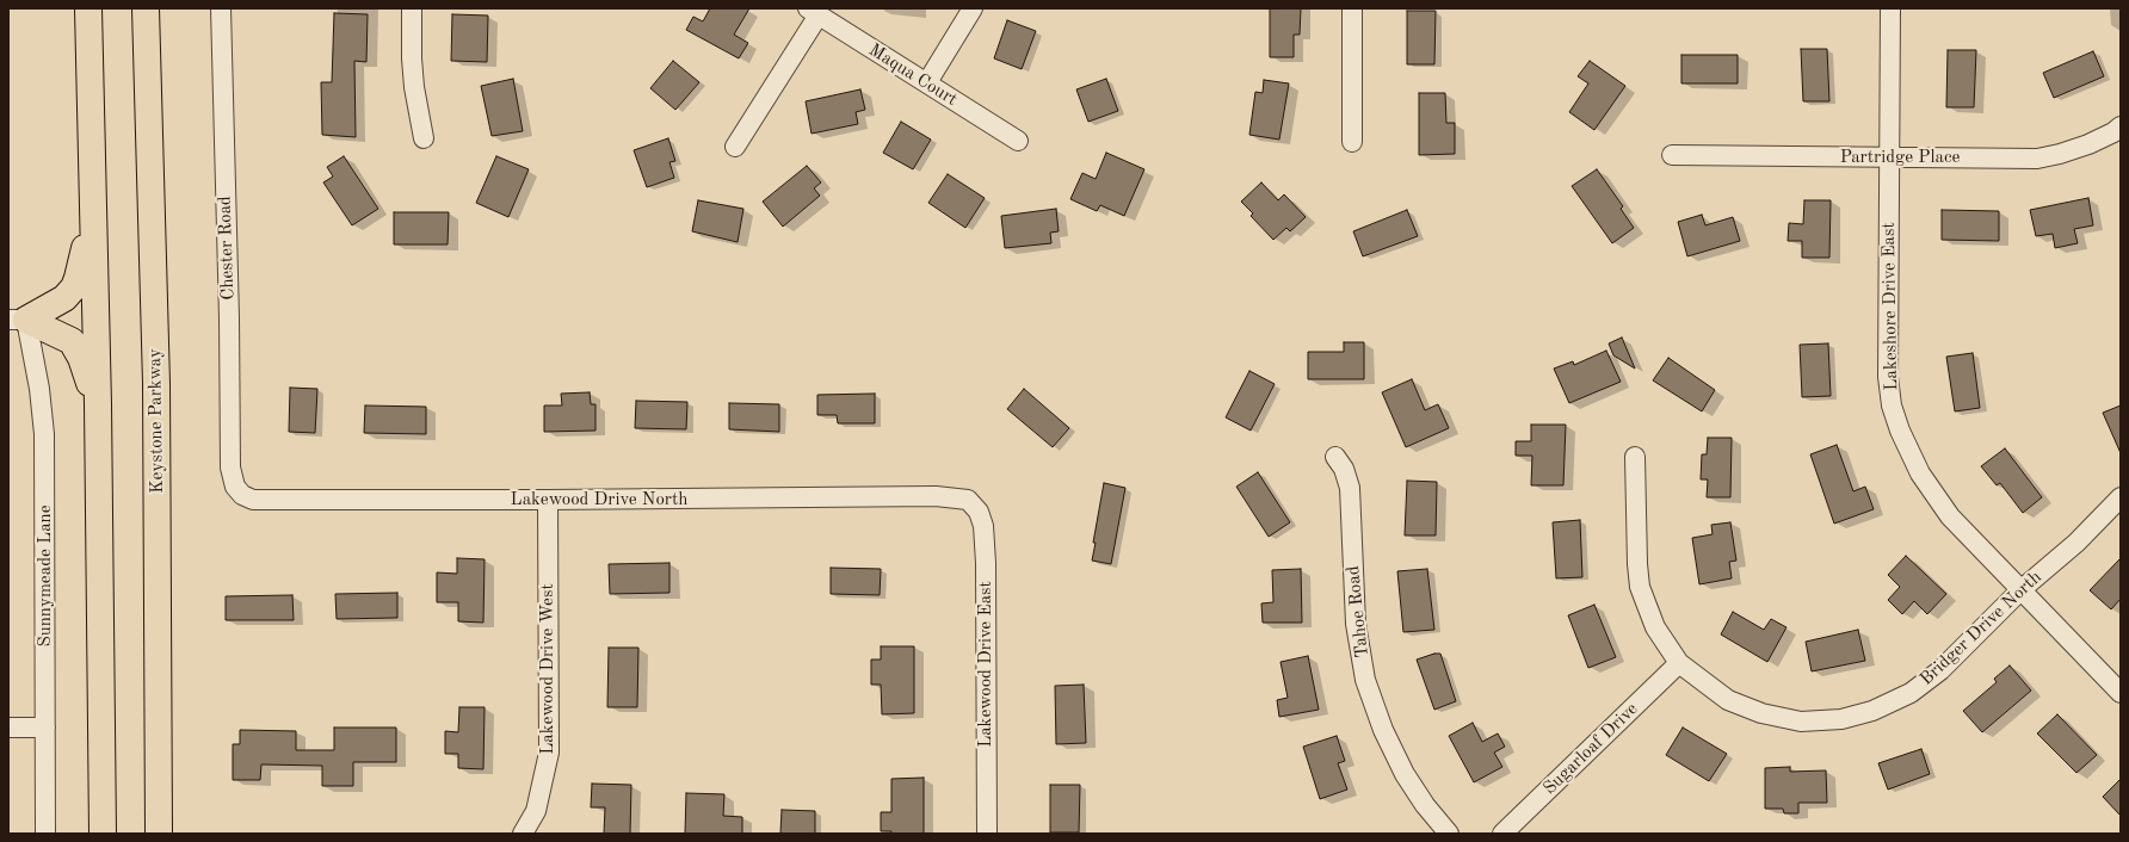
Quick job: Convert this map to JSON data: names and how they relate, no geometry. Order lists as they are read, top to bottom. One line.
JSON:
{"streets":{"highway":["Keystone Parkway"],"street":["Maqua Court","Partridge Place","Chester Road","Lakeshore Drive East","Lakewood Drive North","Sunnymeade Lane","Tahoe Road","Bridger Drive North","Lakewood Drive East","Lakewood Drive West","Sugarloaf Drive"]},"crossings":[["Partridge Place","Lakeshore Drive East"],["Chester Road","Lakewood Drive North"],["Lakeshore Drive East","Bridger Drive North"],["Lakewood Drive North","Lakewood Drive East"],["Lakewood Drive North","Lakewood Drive West"],["Bridger Drive North","Sugarloaf Drive"]]}
